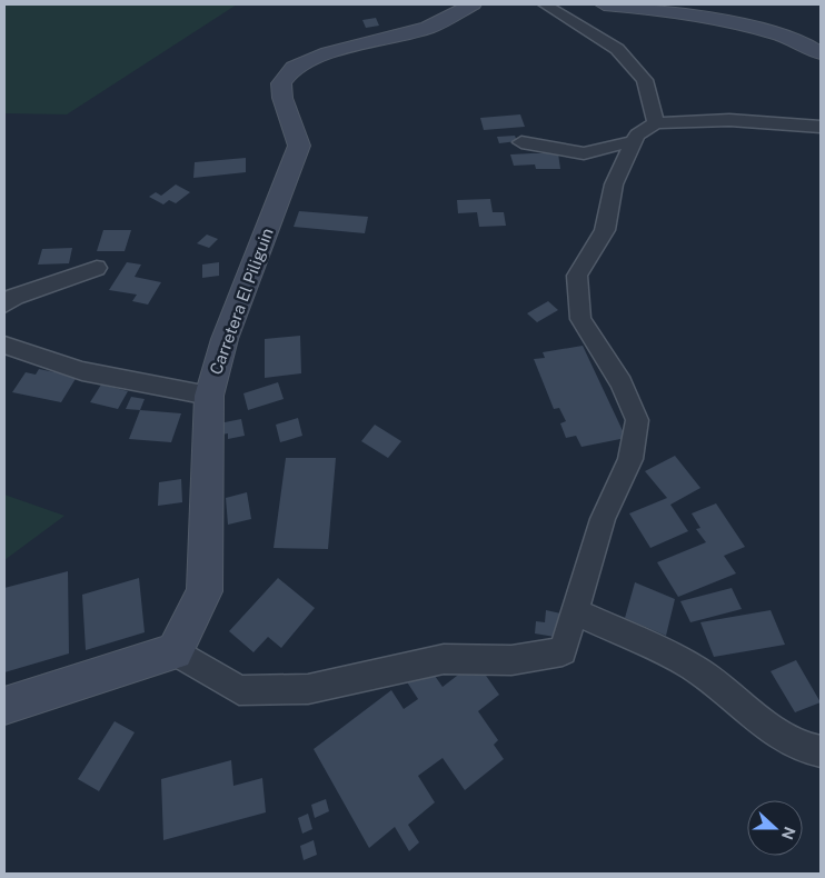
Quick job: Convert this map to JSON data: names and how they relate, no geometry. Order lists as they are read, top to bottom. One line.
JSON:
{"streets":{"street":["Carretera El Piliguin"]},"north":"right"}
